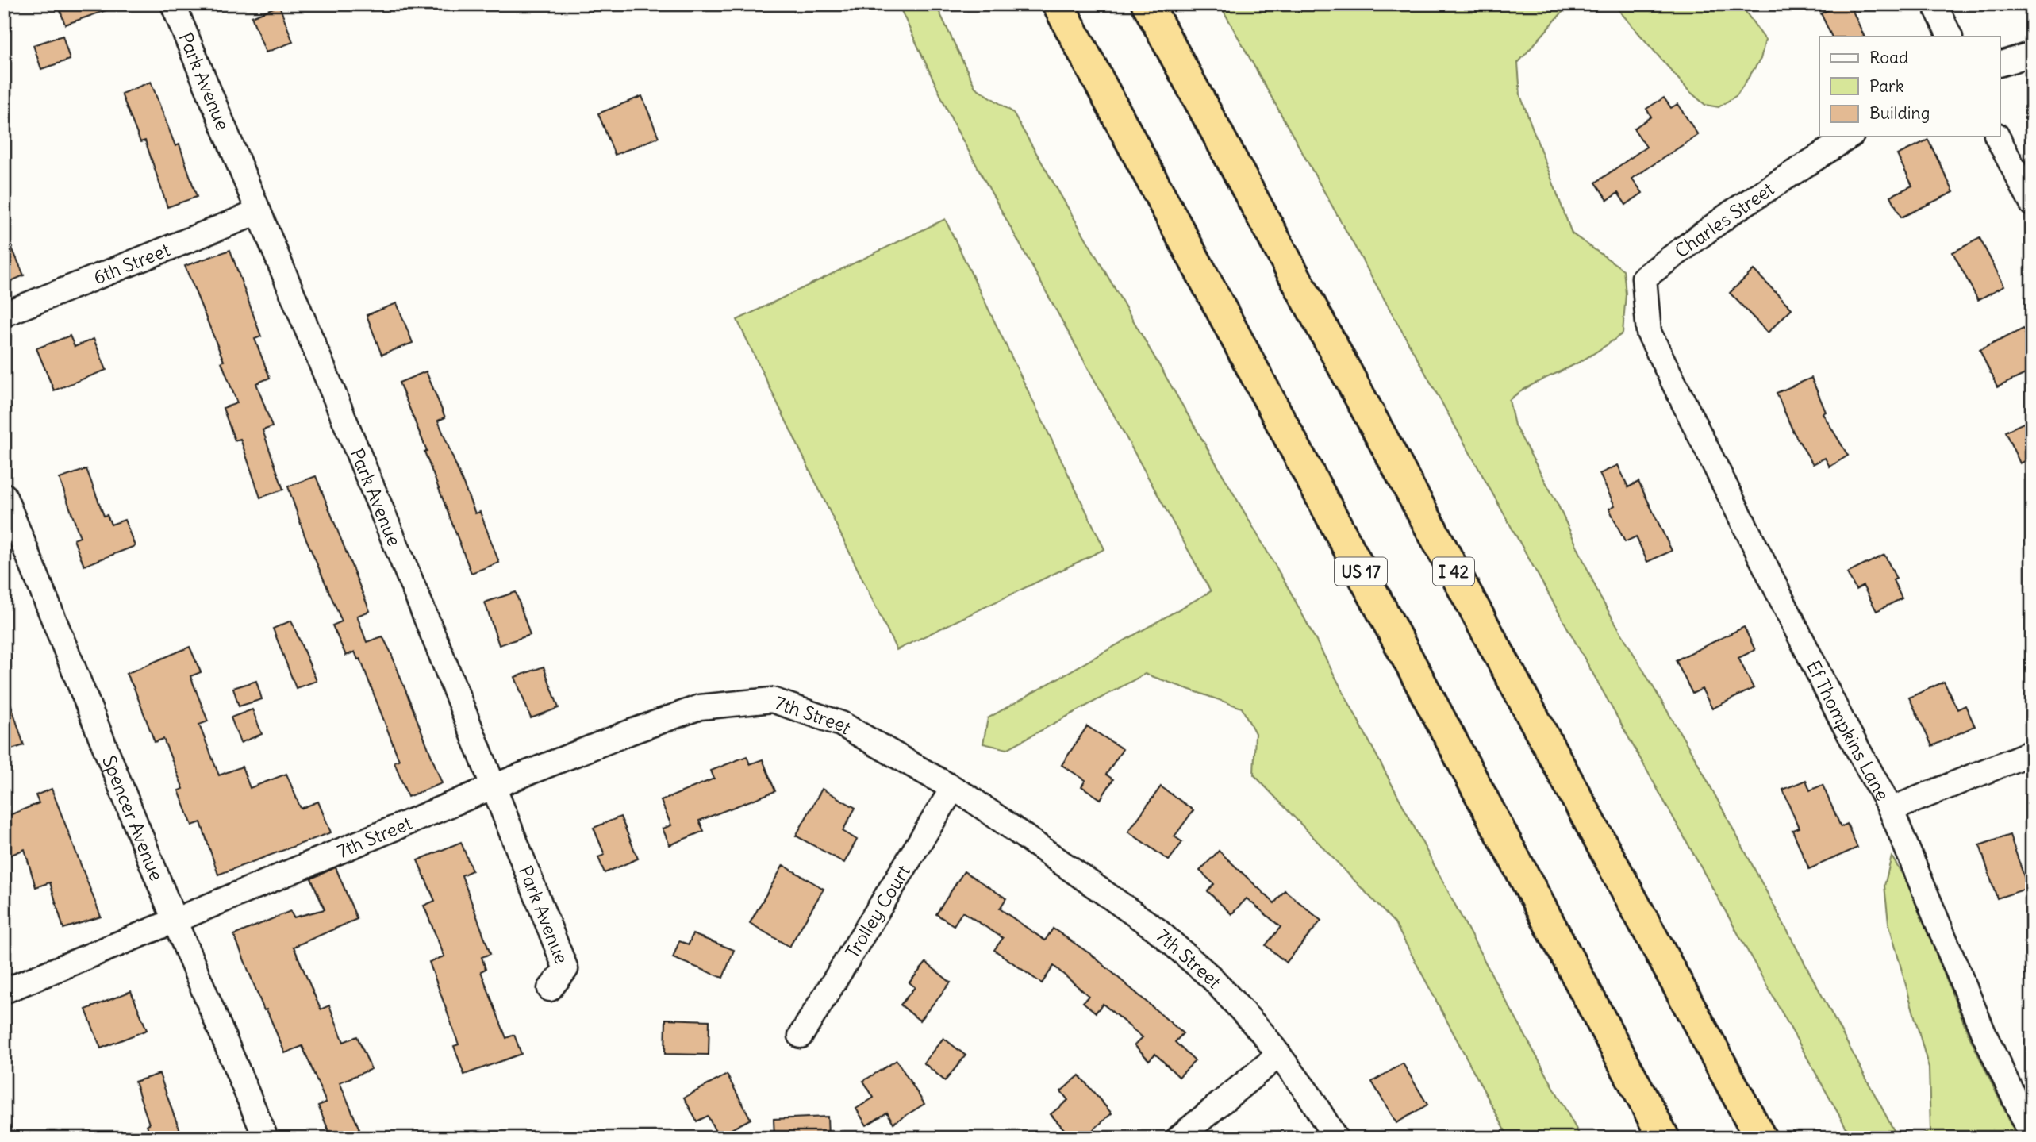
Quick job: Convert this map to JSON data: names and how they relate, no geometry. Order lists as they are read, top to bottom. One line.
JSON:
{"streets":{"highway":["US 17","I 42"],"street":["Park Avenue","Charles Street","6th Street","7th Street","Ef Thompkins Lane","Spencer Avenue","Trolley Court"]},"crossings":[["Park Avenue","6th Street"],["Park Avenue","7th Street"],["Charles Street","Ef Thompkins Lane"],["7th Street","Spencer Avenue"],["7th Street","Trolley Court"]],"legend":["Road","Park","Building"]}
